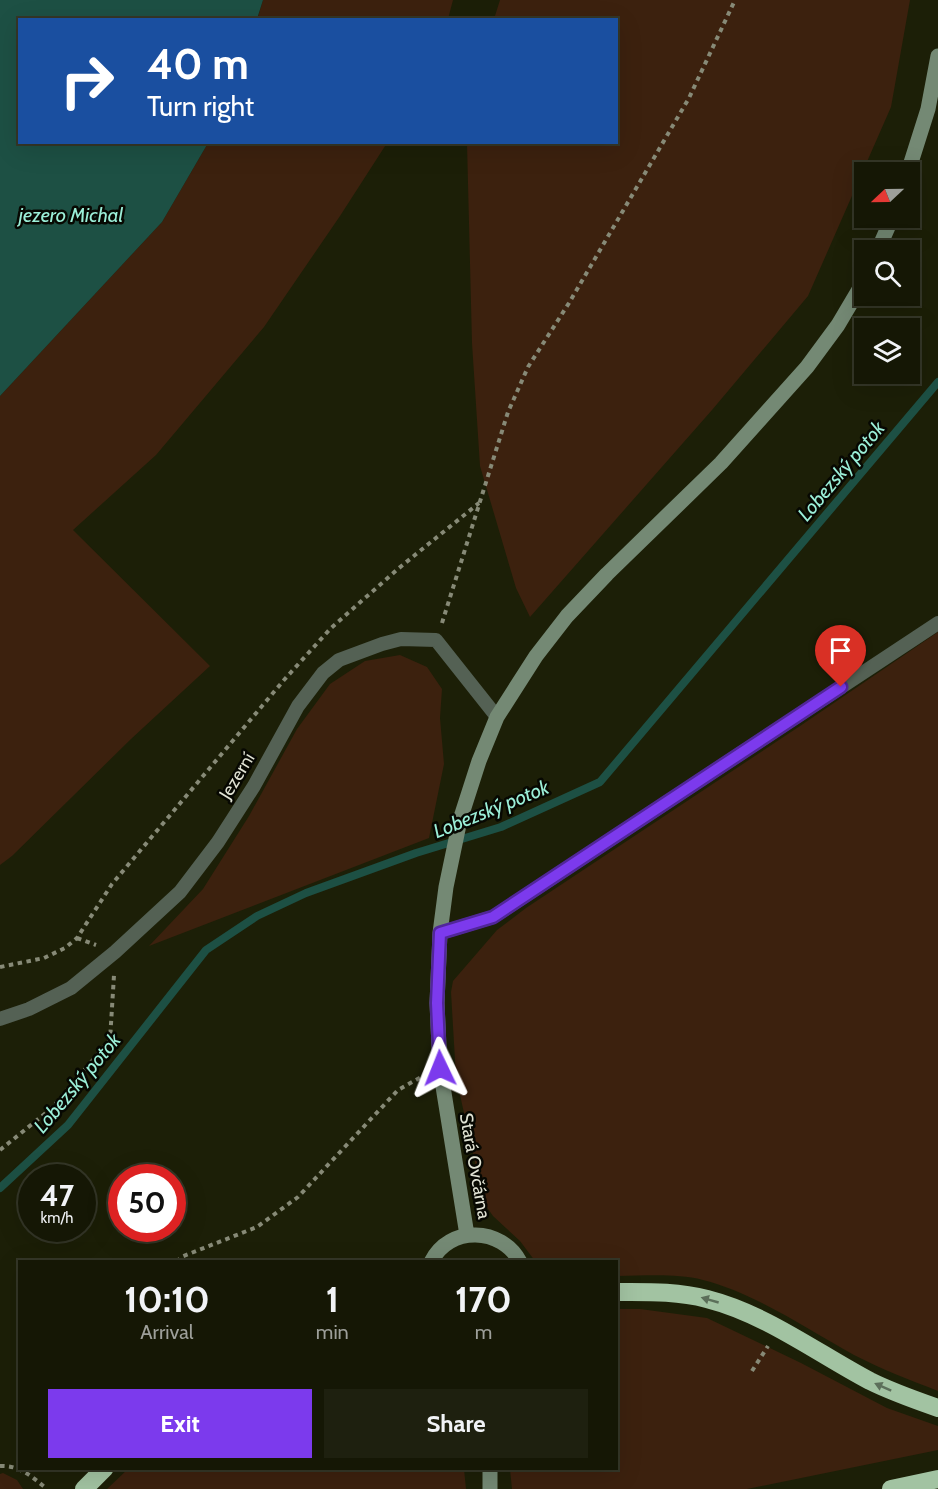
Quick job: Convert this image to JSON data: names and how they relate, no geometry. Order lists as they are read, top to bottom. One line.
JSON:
{"streets":{"main road":["Stará Ovčárna"],"lane":["Jezerní"]},"water":["jezero Michal","Lobezský potok"],"north":"left","page":{"turn":["40 m","Turn right"],"speed":"47 km/h","limit":"50","eta":["10:10","Arrival","1","min","170","m"],"buttons":["Exit","Share"]}}
